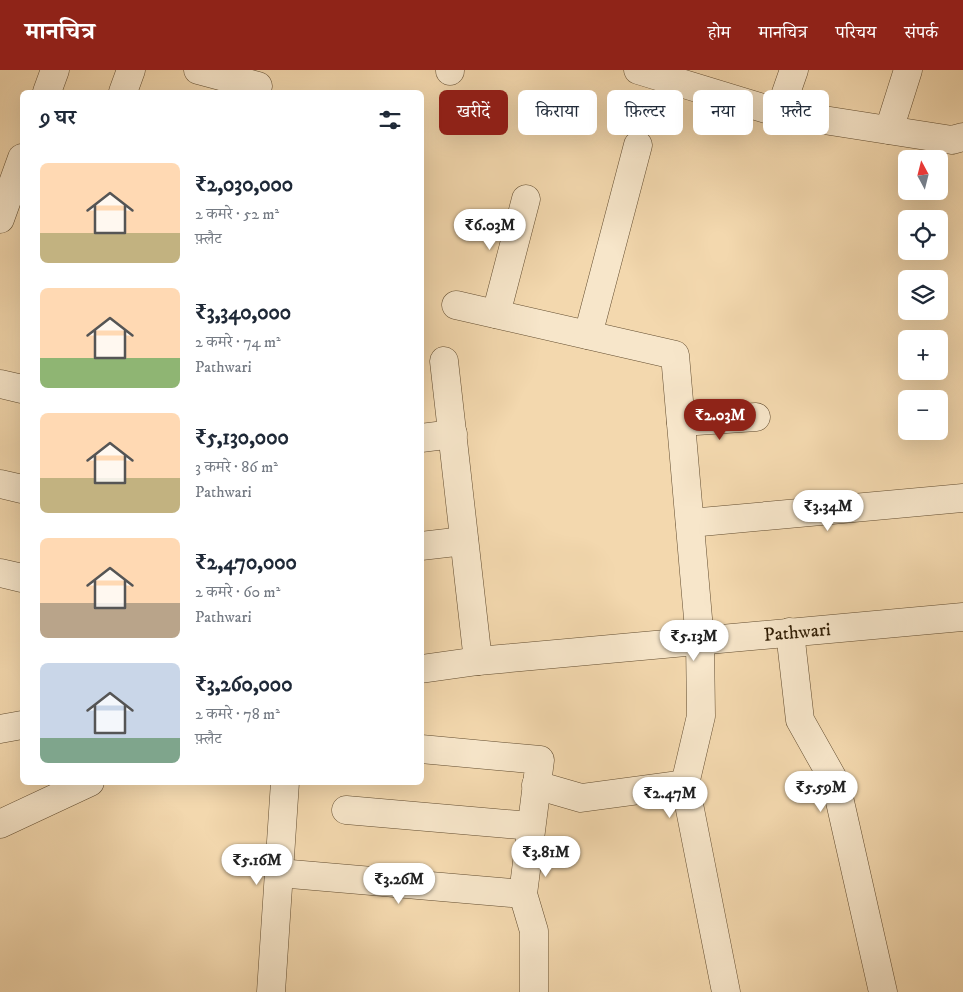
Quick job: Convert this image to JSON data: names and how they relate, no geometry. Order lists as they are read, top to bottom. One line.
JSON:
{"streets":{"street":["Pathwari"]},"north":"top","page":{"header":"मानचित्र","nav":["होम","मानचित्र","परिचय","संपर्क"],"chip":["खरीदें","किराया","फ़िल्टर","नया","फ़्लैट"],"heading":"9 घर","map_buttons":["+","−"],"list":[{"name":"₹2,030,000","note":"2 कमरे · 52 m² · फ़्लैट"},{"name":"₹3,340,000","note":"2 कमरे · 74 m² · Pathwari"},{"name":"₹5,130,000","note":"3 कमरे · 86 m² · Pathwari"},{"name":"₹2,470,000","note":"2 कमरे · 60 m² · Pathwari"},{"name":"₹3,260,000","note":"2 कमरे · 78 m² · फ़्लैट"}],"price":["₹6.03M","₹2.03M","₹3.34M","₹5.13M","₹5.59M","₹2.47M","₹3.81M","₹5.16M","₹3.26M"]}}
